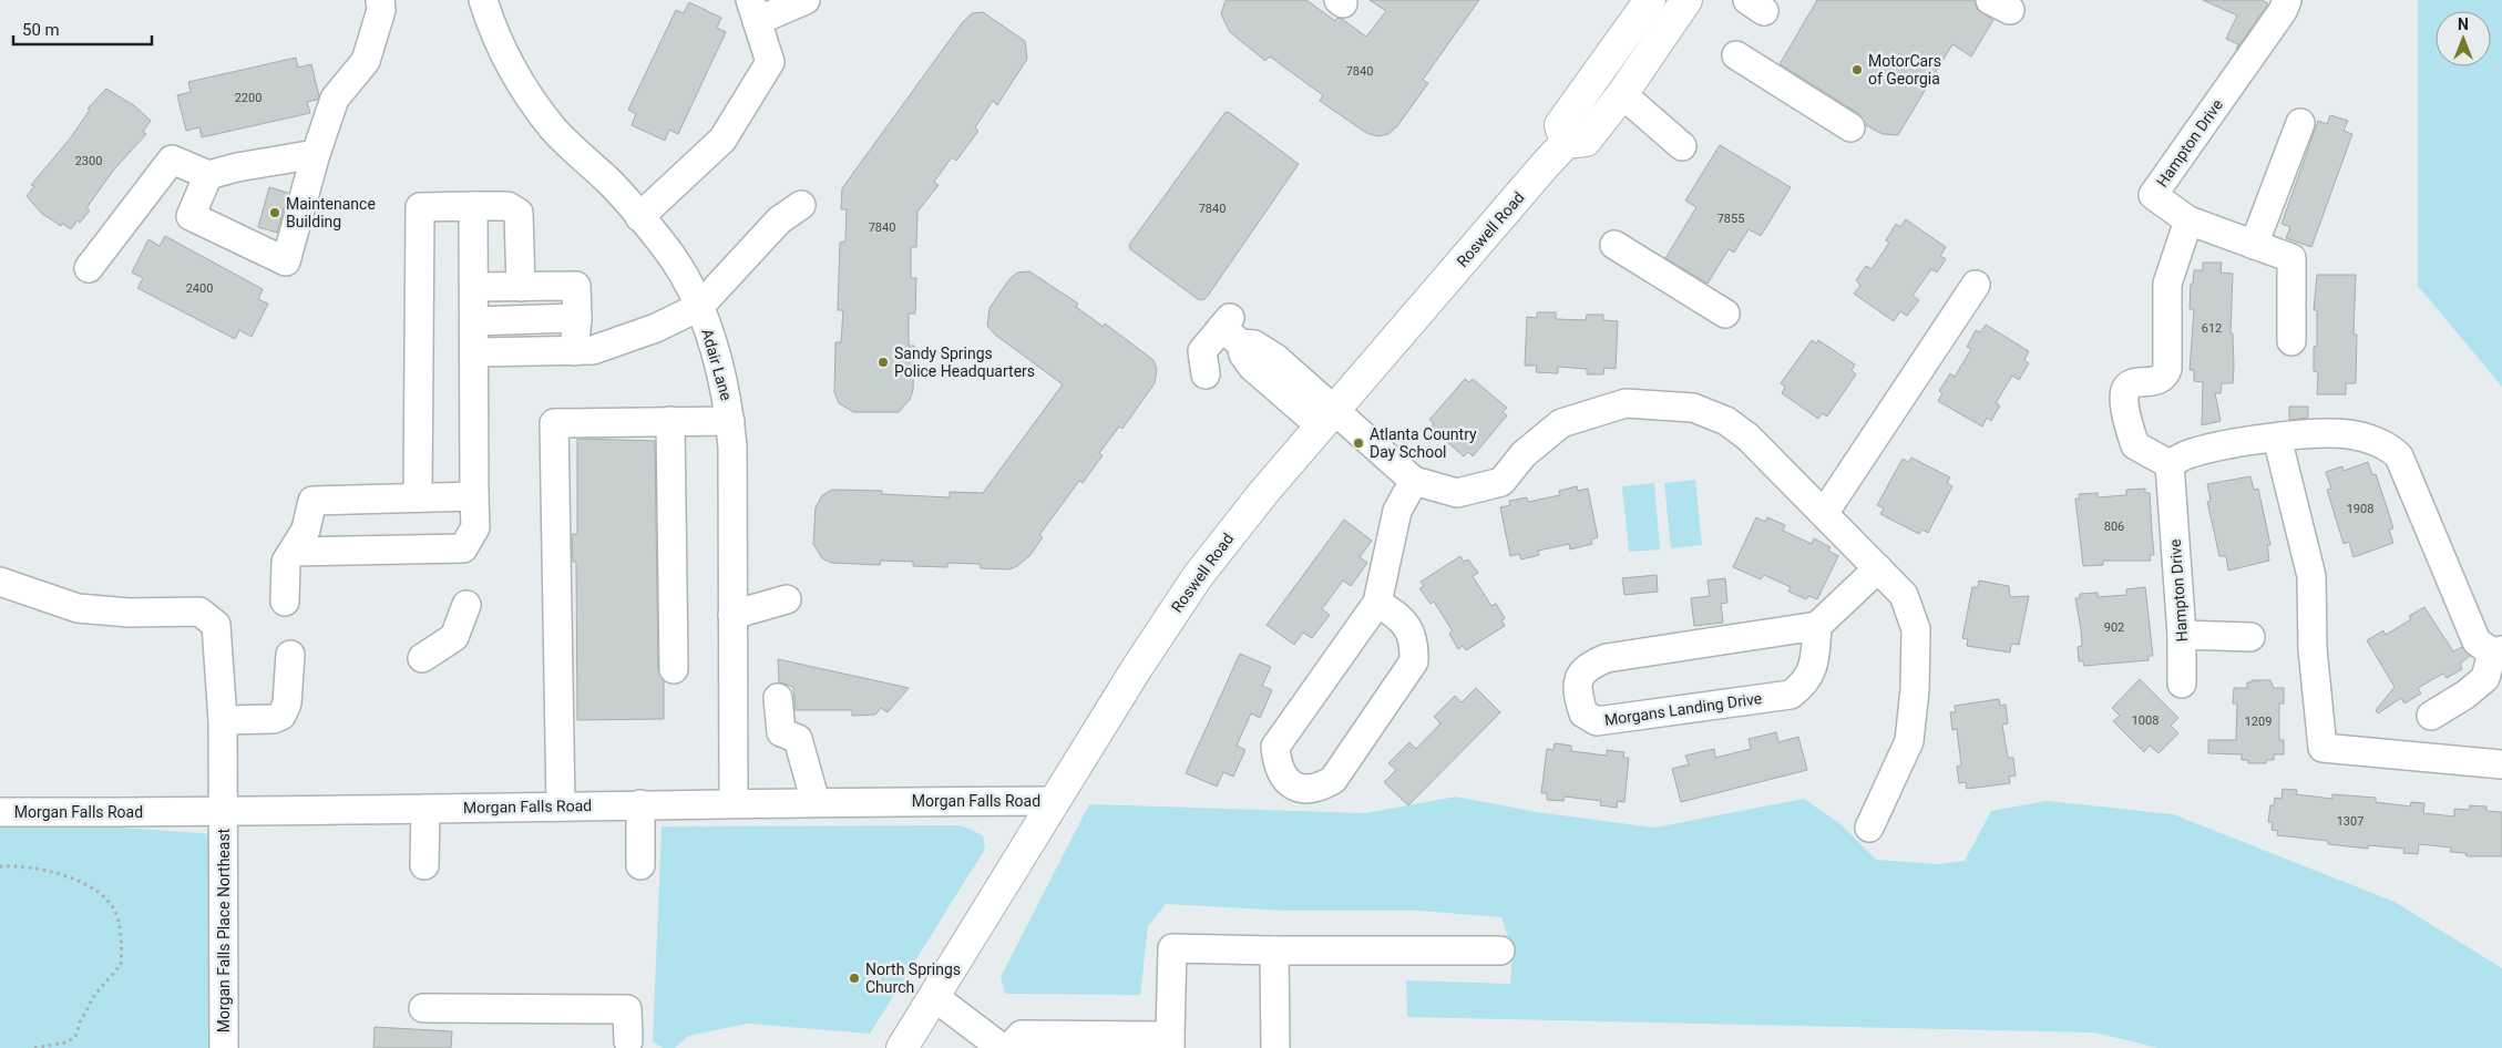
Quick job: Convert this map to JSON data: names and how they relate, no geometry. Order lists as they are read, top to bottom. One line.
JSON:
{"streets":{"main road":["Roswell Road"],"street":["Hampton Drive","Adair Lane","Morgans Landing Drive","Morgan Falls Road","Morgan Falls Place Northeast"]},"crossings":[["Roswell Road","Morgan Falls Road"],["Adair Lane","Morgan Falls Road"],["Morgan Falls Road","Morgan Falls Place Northeast"]],"places":["MotorCars of Georgia","Maintenance Building","Sandy Springs Police Headquarters","Atlanta Country Day School","North Springs Church"],"house_numbers":["7840","2200","2300","7840","7855","7840","2400","612","1908","806","902","1008","1209","1307"],"scale_bar":"50 m","north":"top"}
